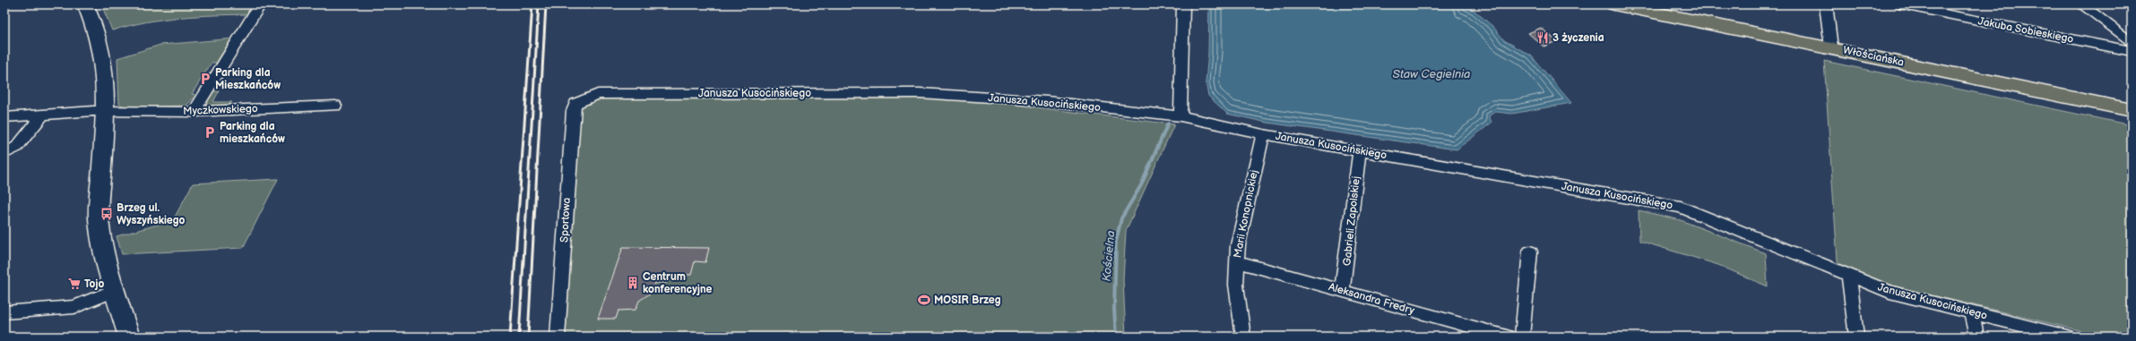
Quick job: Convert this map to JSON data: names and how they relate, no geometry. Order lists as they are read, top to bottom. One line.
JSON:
{"streets":{"main road":["Włościańska"],"street":["Jakuba Sobieskiego","Janusza Kusocińskiego","Myczkowskiego","Marii Konopnickiej","Sportowa","Gabrieli Zapolskiej","Aleksandra Fredry"]},"crossings":[["Janusza Kusocińskiego","Marii Konopnickiej"],["Janusza Kusocińskiego","Sportowa"],["Janusza Kusocińskiego","Gabrieli Zapolskiej"],["Marii Konopnickiej","Aleksandra Fredry"],["Gabrieli Zapolskiej","Aleksandra Fredry"]],"water":["Staw Cegielnia","Kościelna"],"places":{"restaurant":["3 życzenia"],"parking":["Parking dla Mieszkańców","Parking dla mieszkańców"],"bus stop":["Brzeg ul. Wyszyńskiego"],"building":["Centrum konferencyjne"],"supermarket":["Tojo"],"sports":["MOSIR Brzeg"]}}
